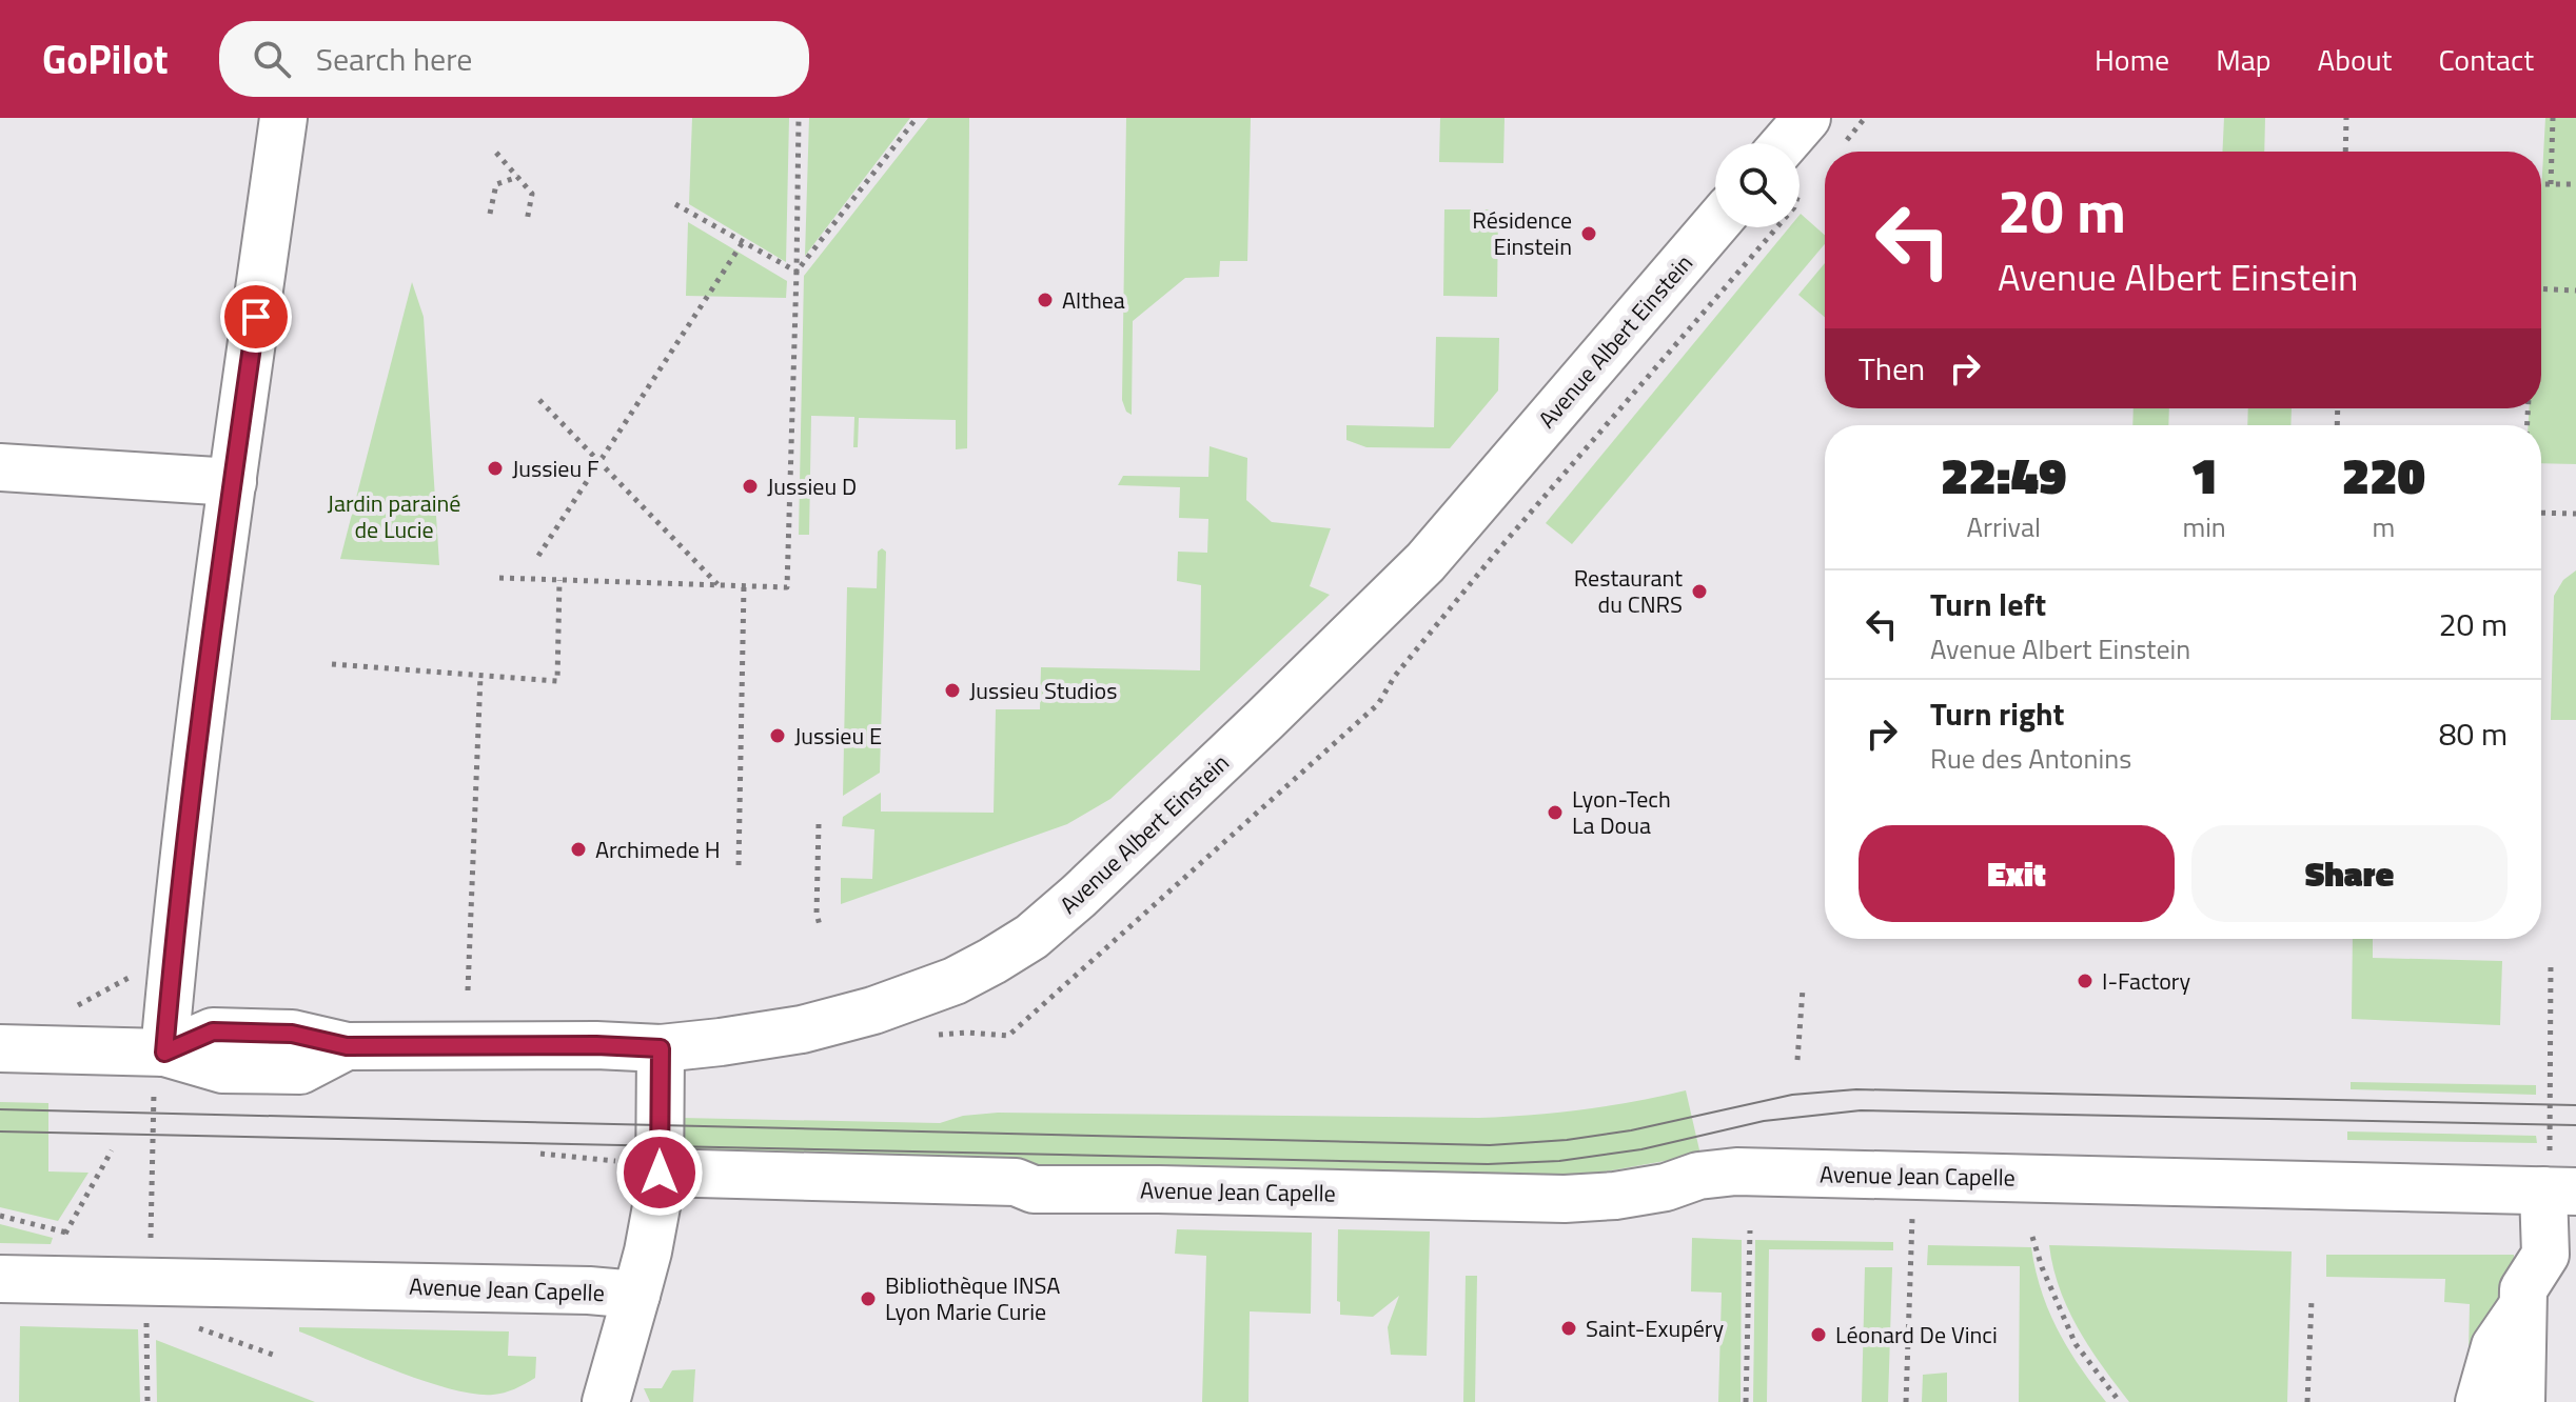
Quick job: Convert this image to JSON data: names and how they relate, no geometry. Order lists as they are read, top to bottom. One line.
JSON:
{"streets":{"street":["Avenue Albert Einstein","Avenue Jean Capelle"]},"parks":["Jardin parainé de Lucie"],"places":["Résidence Einstein","Althea","Jussieu F","Jussieu D","Restaurant du CNRS","Jussieu Studios","Jussieu E","Lyon-Tech La Doua","Archimede H","I-Factory","Bibliothèque INSA Lyon Marie Curie","Saint-Exupéry","Léonard De Vinci"],"page":{"header":"GoPilot","search":"Search here","nav":["Home","Map","About","Contact"],"turn":["20 m","Avenue Albert Einstein"],"then":"Then","eta":["22:49","Arrival","1","min","220","m"],"list":[{"name":"Turn left","note":"Avenue Albert Einstein","value":"20 m"},{"name":"Turn right","note":"Rue des Antonins","value":"80 m"}],"buttons":["Exit","Share"]}}
